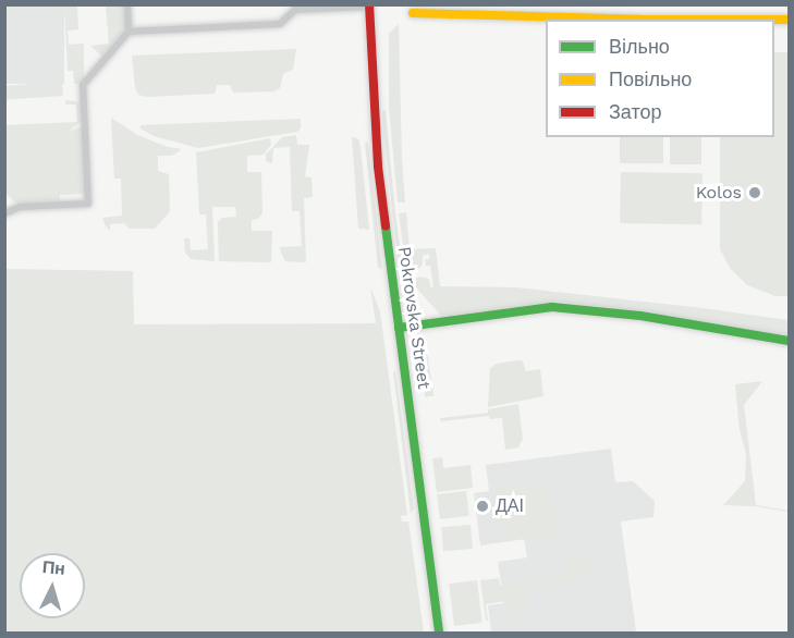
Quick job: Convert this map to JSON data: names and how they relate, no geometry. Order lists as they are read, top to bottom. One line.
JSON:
{"streets":{"main road":["Pokrovska Street"]},"places":["Kolos","ДАІ"],"legend":["Вільно","Повільно","Затор"],"north":"top"}
